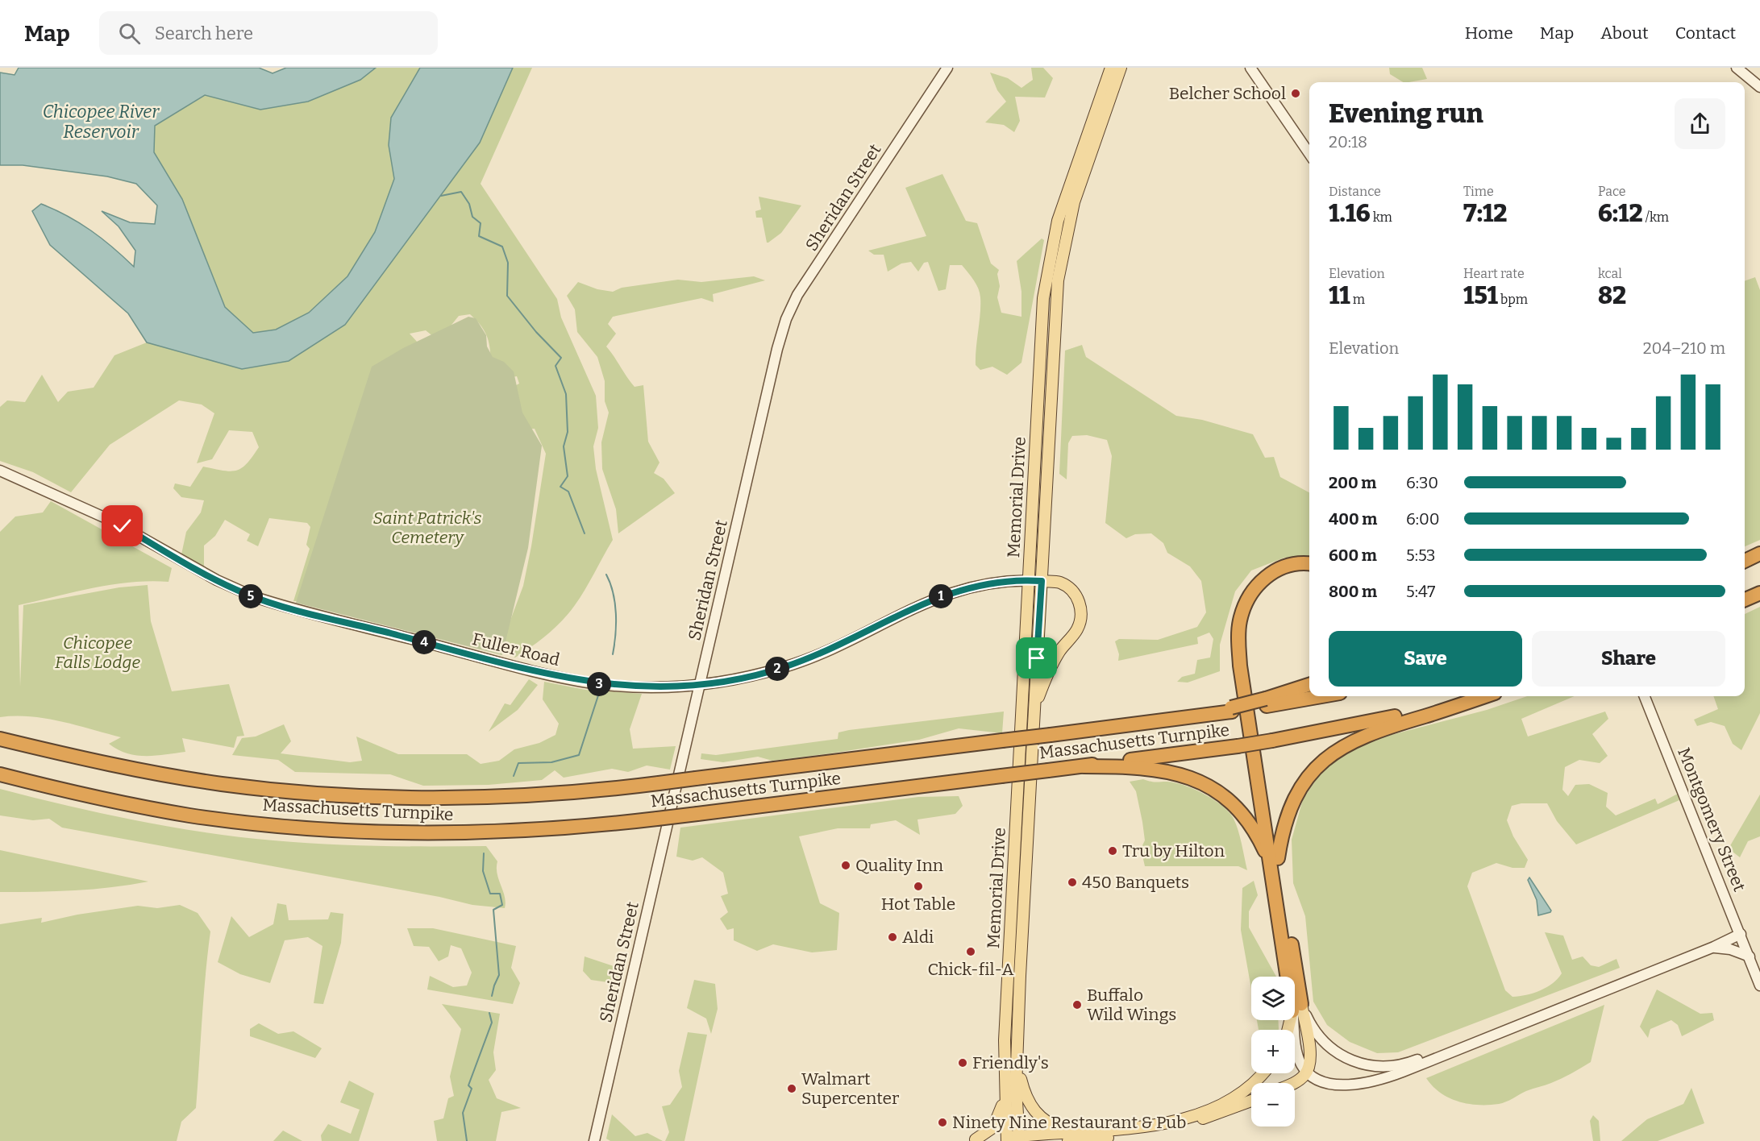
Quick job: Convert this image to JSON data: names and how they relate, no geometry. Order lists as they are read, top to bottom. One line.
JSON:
{"streets":{"highway":["Massachusetts Turnpike"],"main road":["Sheridan Street","Memorial Drive","Fuller Road","Montgomery Street"]},"crossings":[["Sheridan Street","Fuller Road"],["Memorial Drive","Fuller Road"]],"water":["Chicopee River Reservoir"],"parks":["Saint Patrick's Cemetery","Chicopee Falls Lodge"],"places":["Belcher School","Tru by Hilton","Quality Inn","450 Banquets","Hot Table","Aldi","Chick-fil-A","Buffalo Wild Wings","Friendly's","Walmart Supercenter","Ninety Nine Restaurant & Pub"],"page":{"header":"Map","search":"Search here","nav":["Home","Map","About","Contact"],"heading":["Evening run","20:18"],"stats":[["Distance","1.16 km"],["Time","7:12"],["Pace","6:12 /km"],["Elevation","11 m"],["Heart rate","151 bpm"],["kcal","82"]],"chart":["Elevation","204–210 m"],"list":[{"name":"200 m","note":"6:30"},{"name":"400 m","note":"6:00"},{"name":"600 m","note":"5:53"},{"name":"800 m","note":"5:47"}],"pins":["1","5","4","2","3"],"buttons":["Save","Share"],"map_buttons":["+","−"]}}
